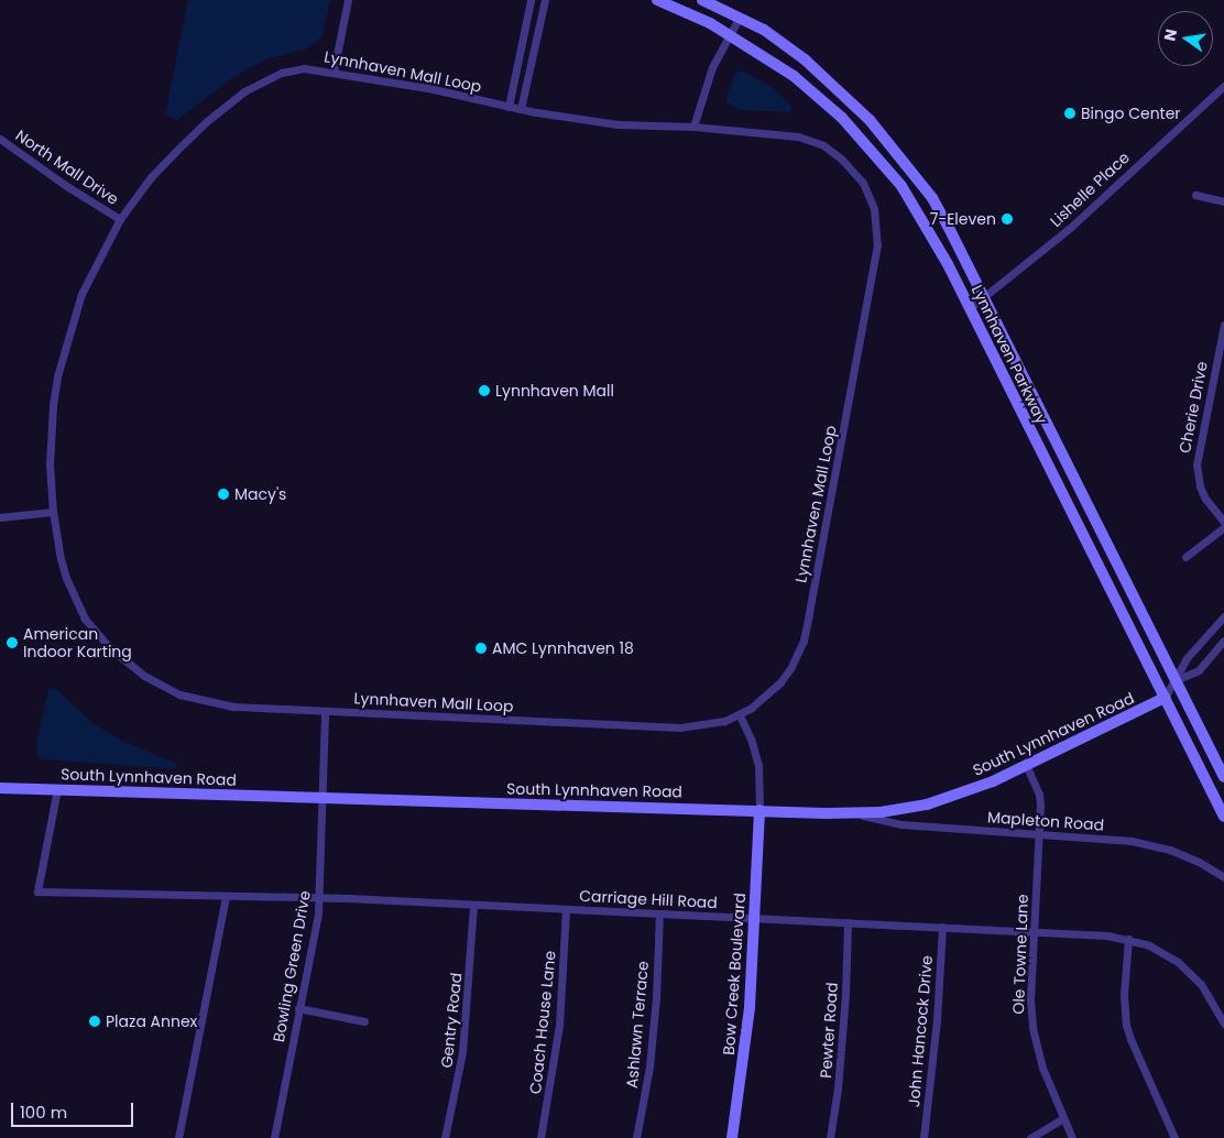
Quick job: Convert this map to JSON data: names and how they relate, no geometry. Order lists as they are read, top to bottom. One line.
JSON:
{"streets":{"main road":["Lynnhaven Parkway","South Lynnhaven Road","Bow Creek Boulevard"],"street":["Lynnhaven Mall Loop","North Mall Drive","Lishelle Place","Cherie Drive","Mapleton Road","Carriage Hill Road","Ole Towne Lane","Bowling Green Drive","Gentry Road","Coach House Lane","Ashlawn Terrace","Pewter Road","John Hancock Drive"]},"crossings":[["Lynnhaven Mall Loop","North Mall Drive"],["Lynnhaven Mall Loop","Bowling Green Drive"],["Lishelle Place","Lynnhaven Parkway"],["Lynnhaven Parkway","South Lynnhaven Road"],["South Lynnhaven Road","Mapleton Road"],["South Lynnhaven Road","Carriage Hill Road"],["South Lynnhaven Road","Ole Towne Lane"],["South Lynnhaven Road","Bowling Green Drive"],["South Lynnhaven Road","Bow Creek Boulevard"],["Mapleton Road","Ole Towne Lane"],["Carriage Hill Road","Ole Towne Lane"],["Carriage Hill Road","Bowling Green Drive"],["Carriage Hill Road","Bow Creek Boulevard"],["Carriage Hill Road","Gentry Road"],["Carriage Hill Road","Coach House Lane"],["Carriage Hill Road","Ashlawn Terrace"],["Carriage Hill Road","Pewter Road"],["Carriage Hill Road","John Hancock Drive"]],"places":["Bingo Center","7-Eleven","Lynnhaven Mall","Macy's","American Indoor Karting","AMC Lynnhaven 18","Plaza Annex"],"scale_bar":"100 m","north":"left"}
